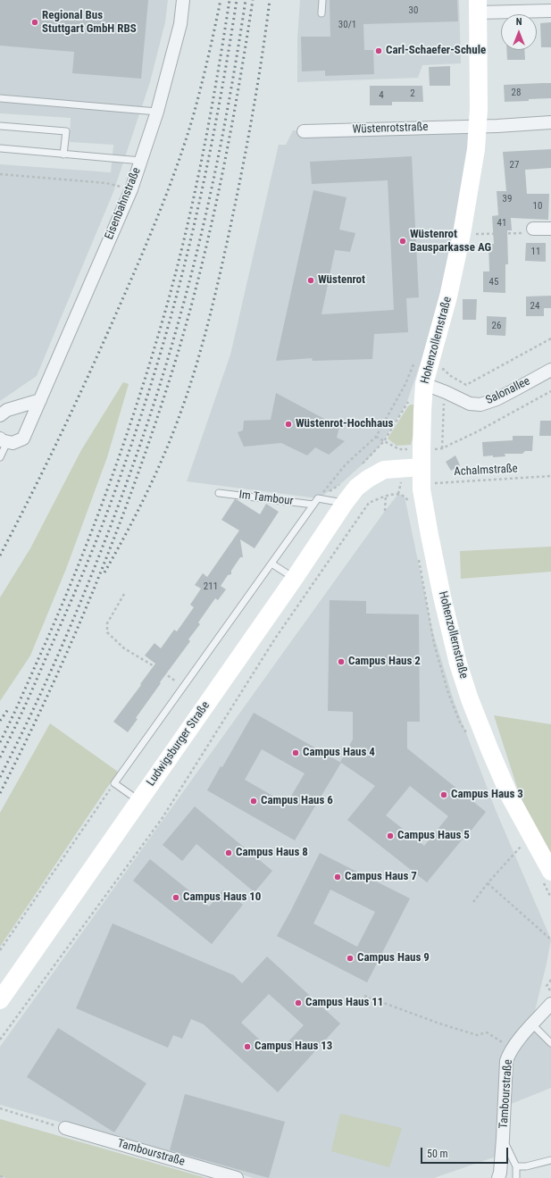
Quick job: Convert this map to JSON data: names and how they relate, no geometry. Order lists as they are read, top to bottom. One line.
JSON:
{"streets":{"main road":["Hohenzollernstraße","Ludwigsburger Straße"],"street":["Wüstenrotstraße","Eisenbahnstraße","Salonallee","Tambourstraße"],"lane":["Im Tambour"],"path":["Achalmstraße"]},"crossings":[["Wüstenrotstraße","Hohenzollernstraße"],["Hohenzollernstraße","Salonallee"],["Hohenzollernstraße","Achalmstraße"],["Hohenzollernstraße","Ludwigsburger Straße"],["Achalmstraße","Ludwigsburger Straße"],["Im Tambour","Ludwigsburger Straße"]],"places":["Regional Bus Stuttgart GmbH RBS","Carl-Schaefer-Schule","Wüstenrot Bausparkasse AG","Wüstenrot","Wüstenrot-Hochhaus","Campus Haus 2","Campus Haus 4","Campus Haus 3","Campus Haus 6","Campus Haus 5","Campus Haus 8","Campus Haus 7","Campus Haus 10","Campus Haus 9","Campus Haus 11","Campus Haus 13"],"house_numbers":["30","30/1","28","2","4","27","39","10","41","11","45","24","26","211"],"scale_bar":"50 m","north":"top"}
